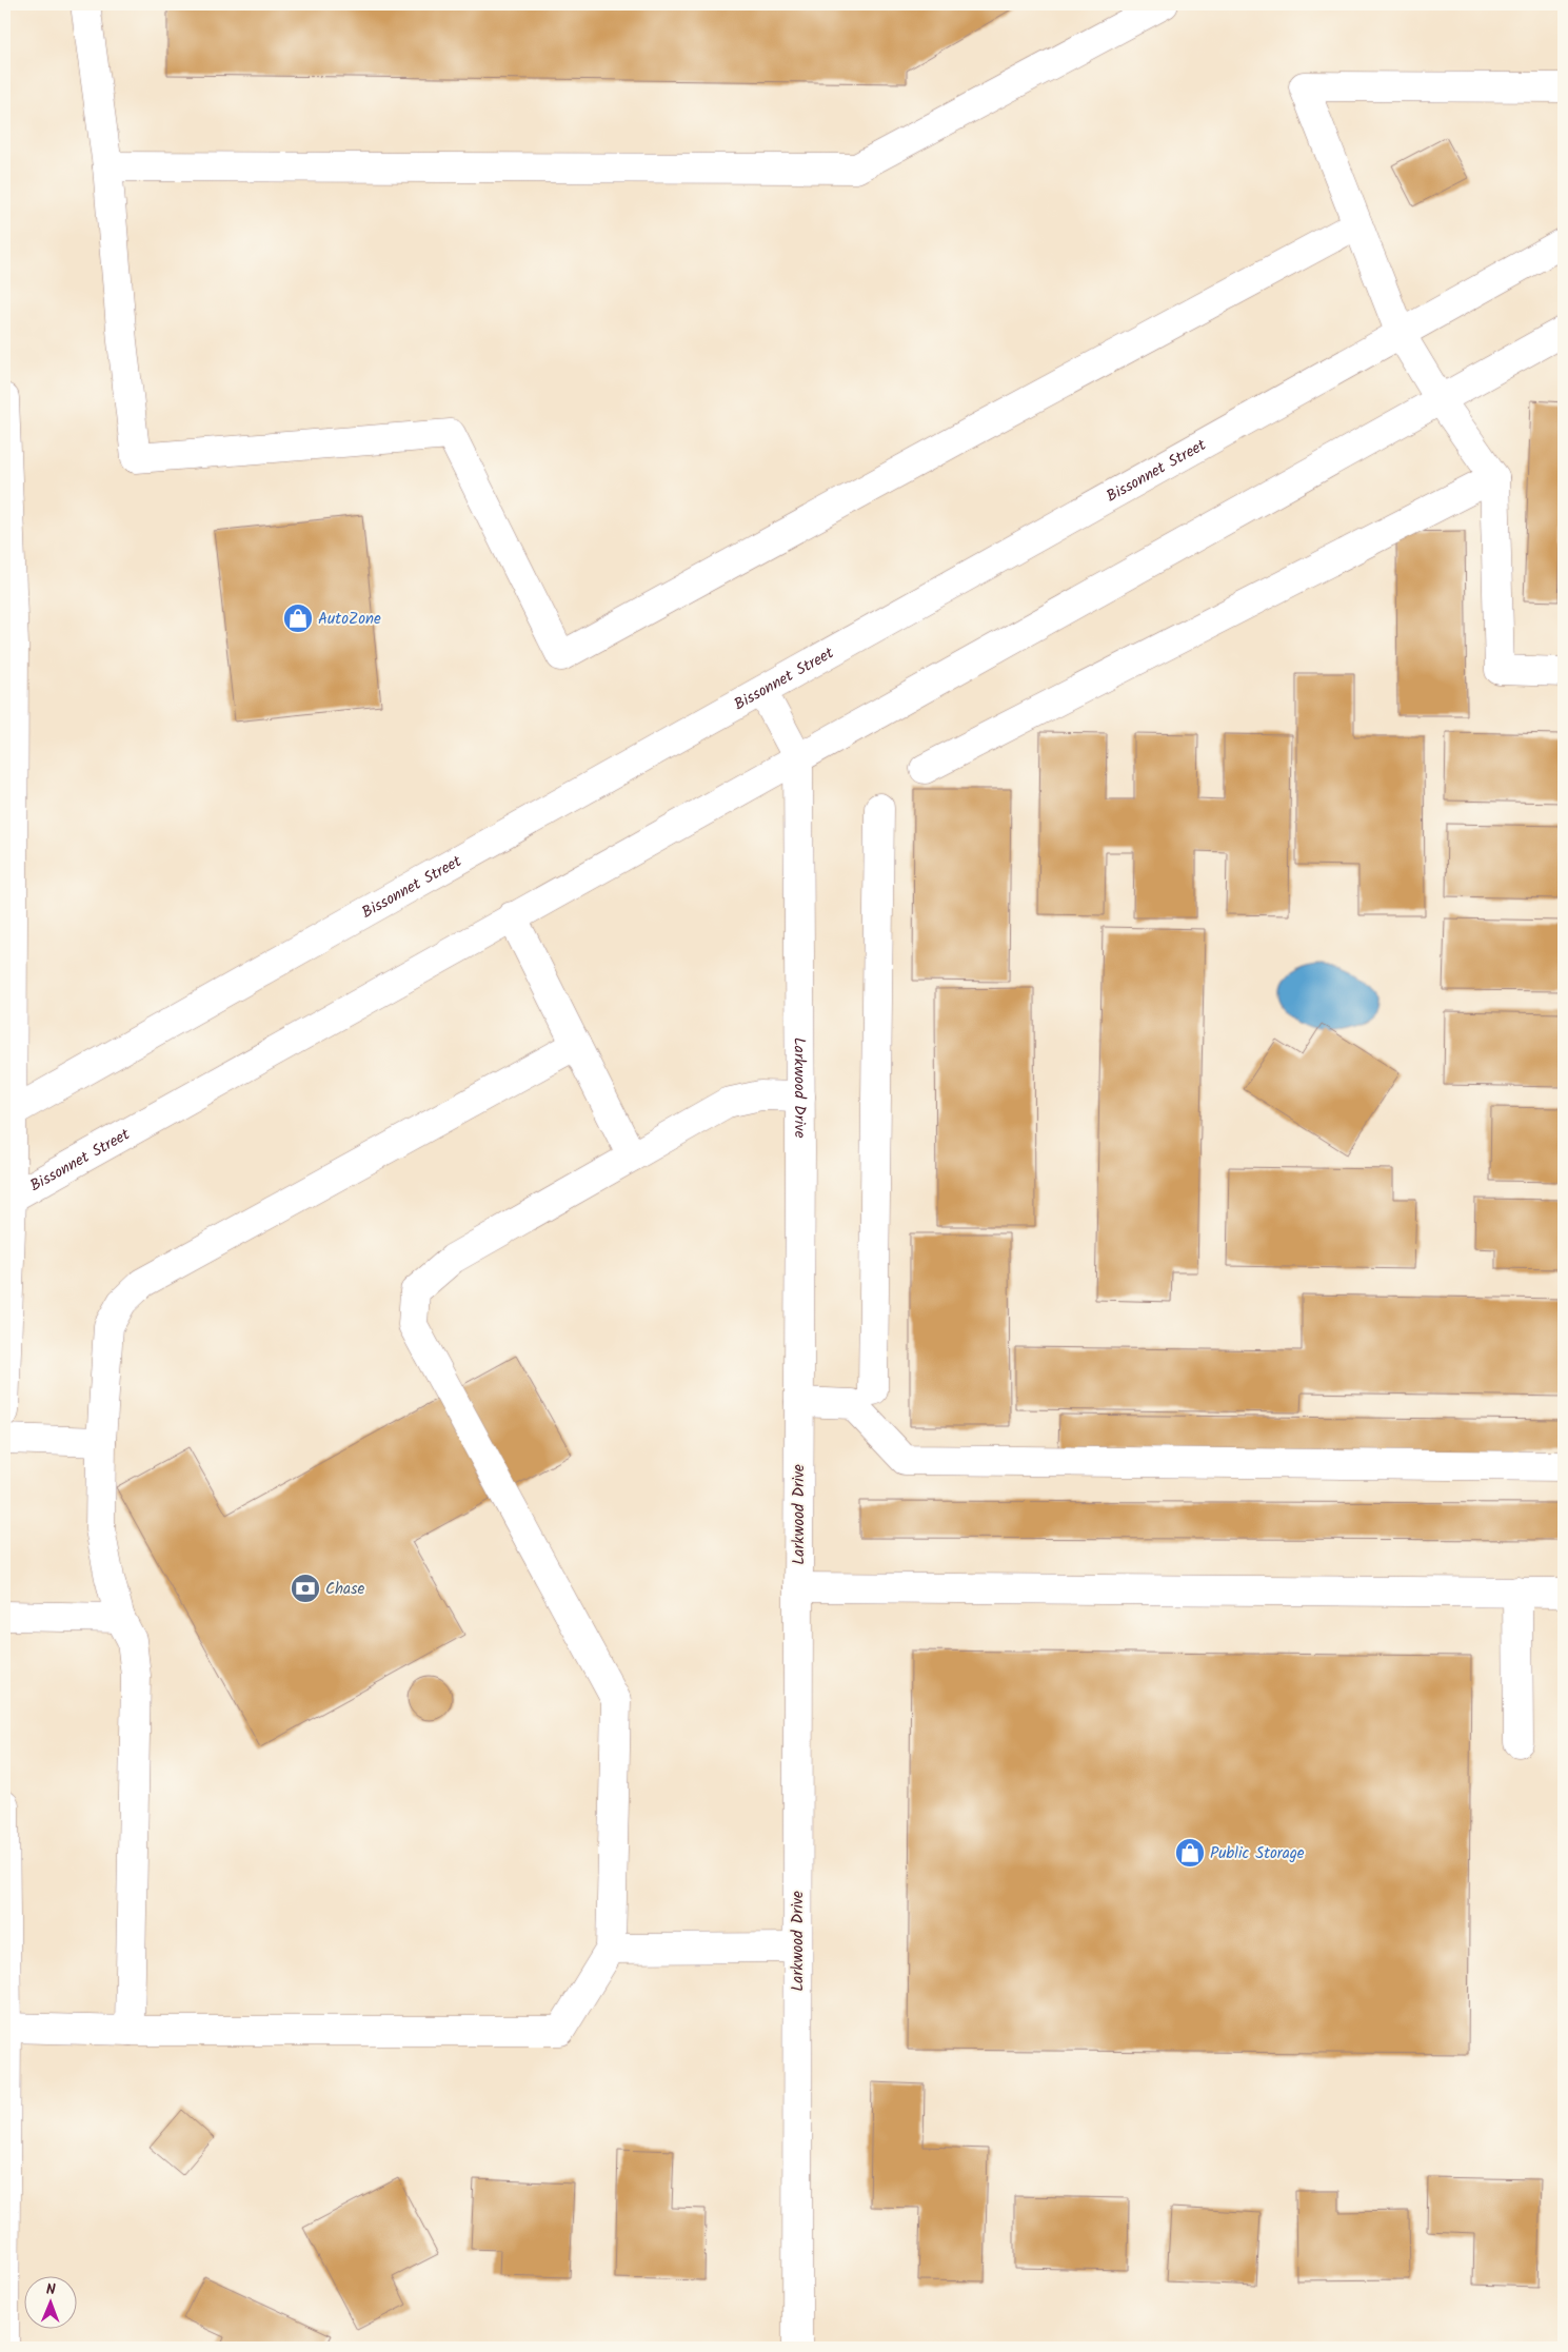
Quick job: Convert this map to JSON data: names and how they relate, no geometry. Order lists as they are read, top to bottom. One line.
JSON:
{"streets":{"main road":["Bissonnet Street","Larkwood Drive"]},"crossings":[["Bissonnet Street","Larkwood Drive"]],"places":{"shop":["AutoZone","Public Storage"],"bank":["Chase"]},"north":"top"}
